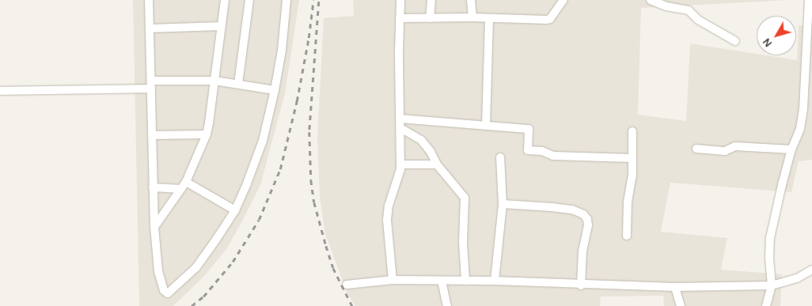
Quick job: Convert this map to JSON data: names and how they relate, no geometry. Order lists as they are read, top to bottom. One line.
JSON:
{"north":"bottom left"}
